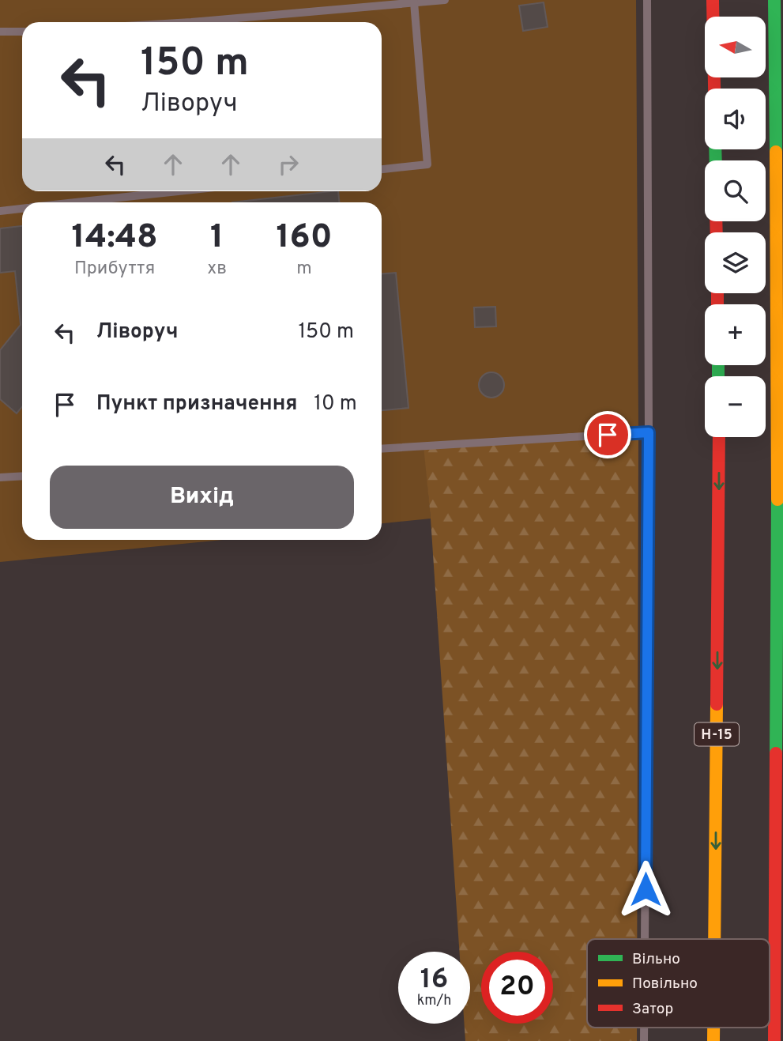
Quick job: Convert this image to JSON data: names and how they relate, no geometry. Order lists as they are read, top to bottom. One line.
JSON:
{"streets":{"main road":["Н-15"]},"legend":["Вільно","Повільно","Затор"],"north":"left","page":{"map_buttons":["+","−"],"turn":["150 m","Ліворуч"],"eta":["14:48","Прибуття","1","хв","160","m"],"list":[{"name":"Ліворуч","value":"150 m"},{"name":"Пункт призначення","value":"10 m"}],"buttons":"Вихід","speed":"16 km/h","limit":"20"}}
